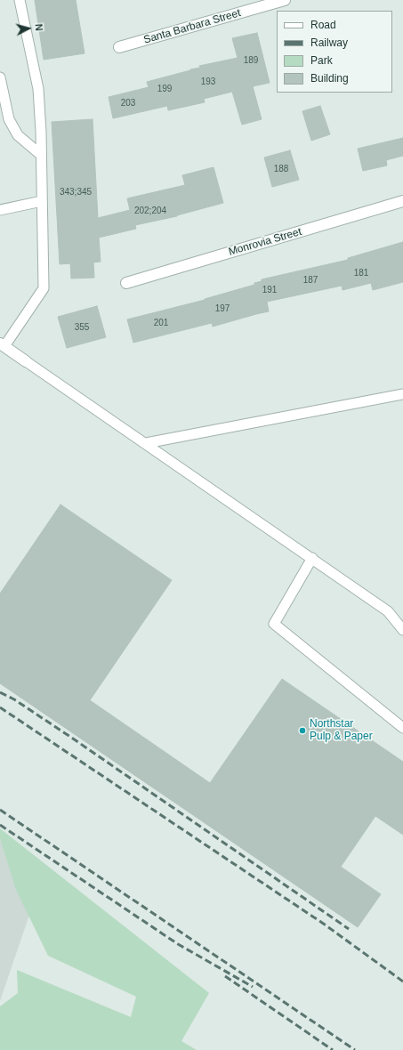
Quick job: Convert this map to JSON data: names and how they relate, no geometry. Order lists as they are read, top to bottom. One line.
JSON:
{"streets":{"street":["Santa Barbara Street","Monrovia Street"]},"places":["Northstar Pulp & Paper"],"house_numbers":["189","193","199","203","188","343;345","202;204","181","187","191","197","201","355"],"legend":["Road","Railway","Park","Building"],"north":"right"}
